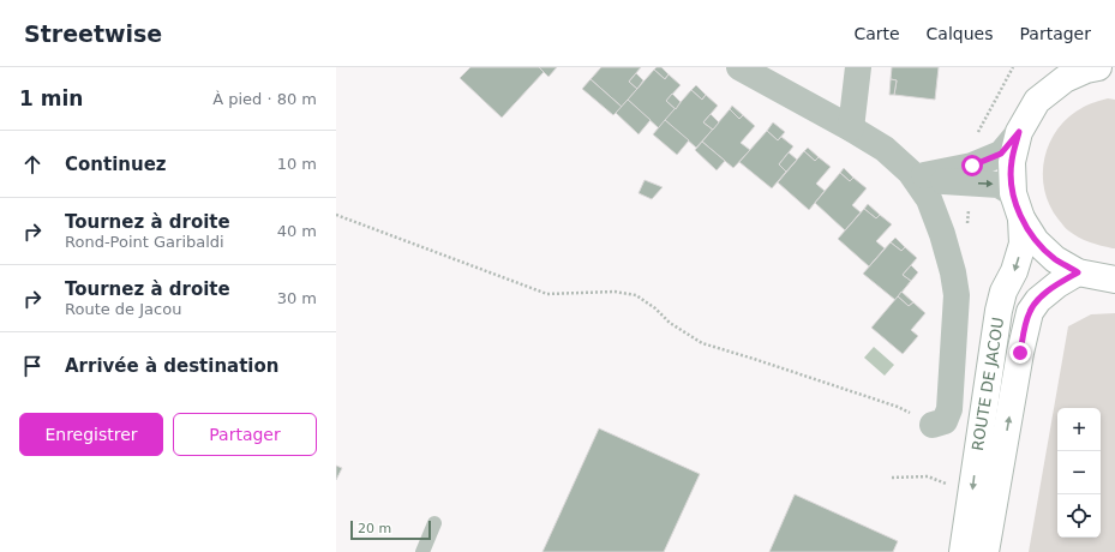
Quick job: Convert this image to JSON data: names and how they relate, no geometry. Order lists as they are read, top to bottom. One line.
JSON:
{"streets":{"main road":["ROUTE DE JACOU"]},"scale_bar":"20 m","page":{"header":"Streetwise","nav":["Carte","Calques","Partager"],"heading":["1 min","À pied · 80 m"],"list":[["Continuez","10 m"],["Tournez à droite","Rond-Point Garibaldi","40 m"],["Tournez à droite","Route de Jacou","30 m"],"Arrivée à destination"],"buttons":["Enregistrer","Partager"],"map_buttons":["+","−"],"scale":"20 m"}}
